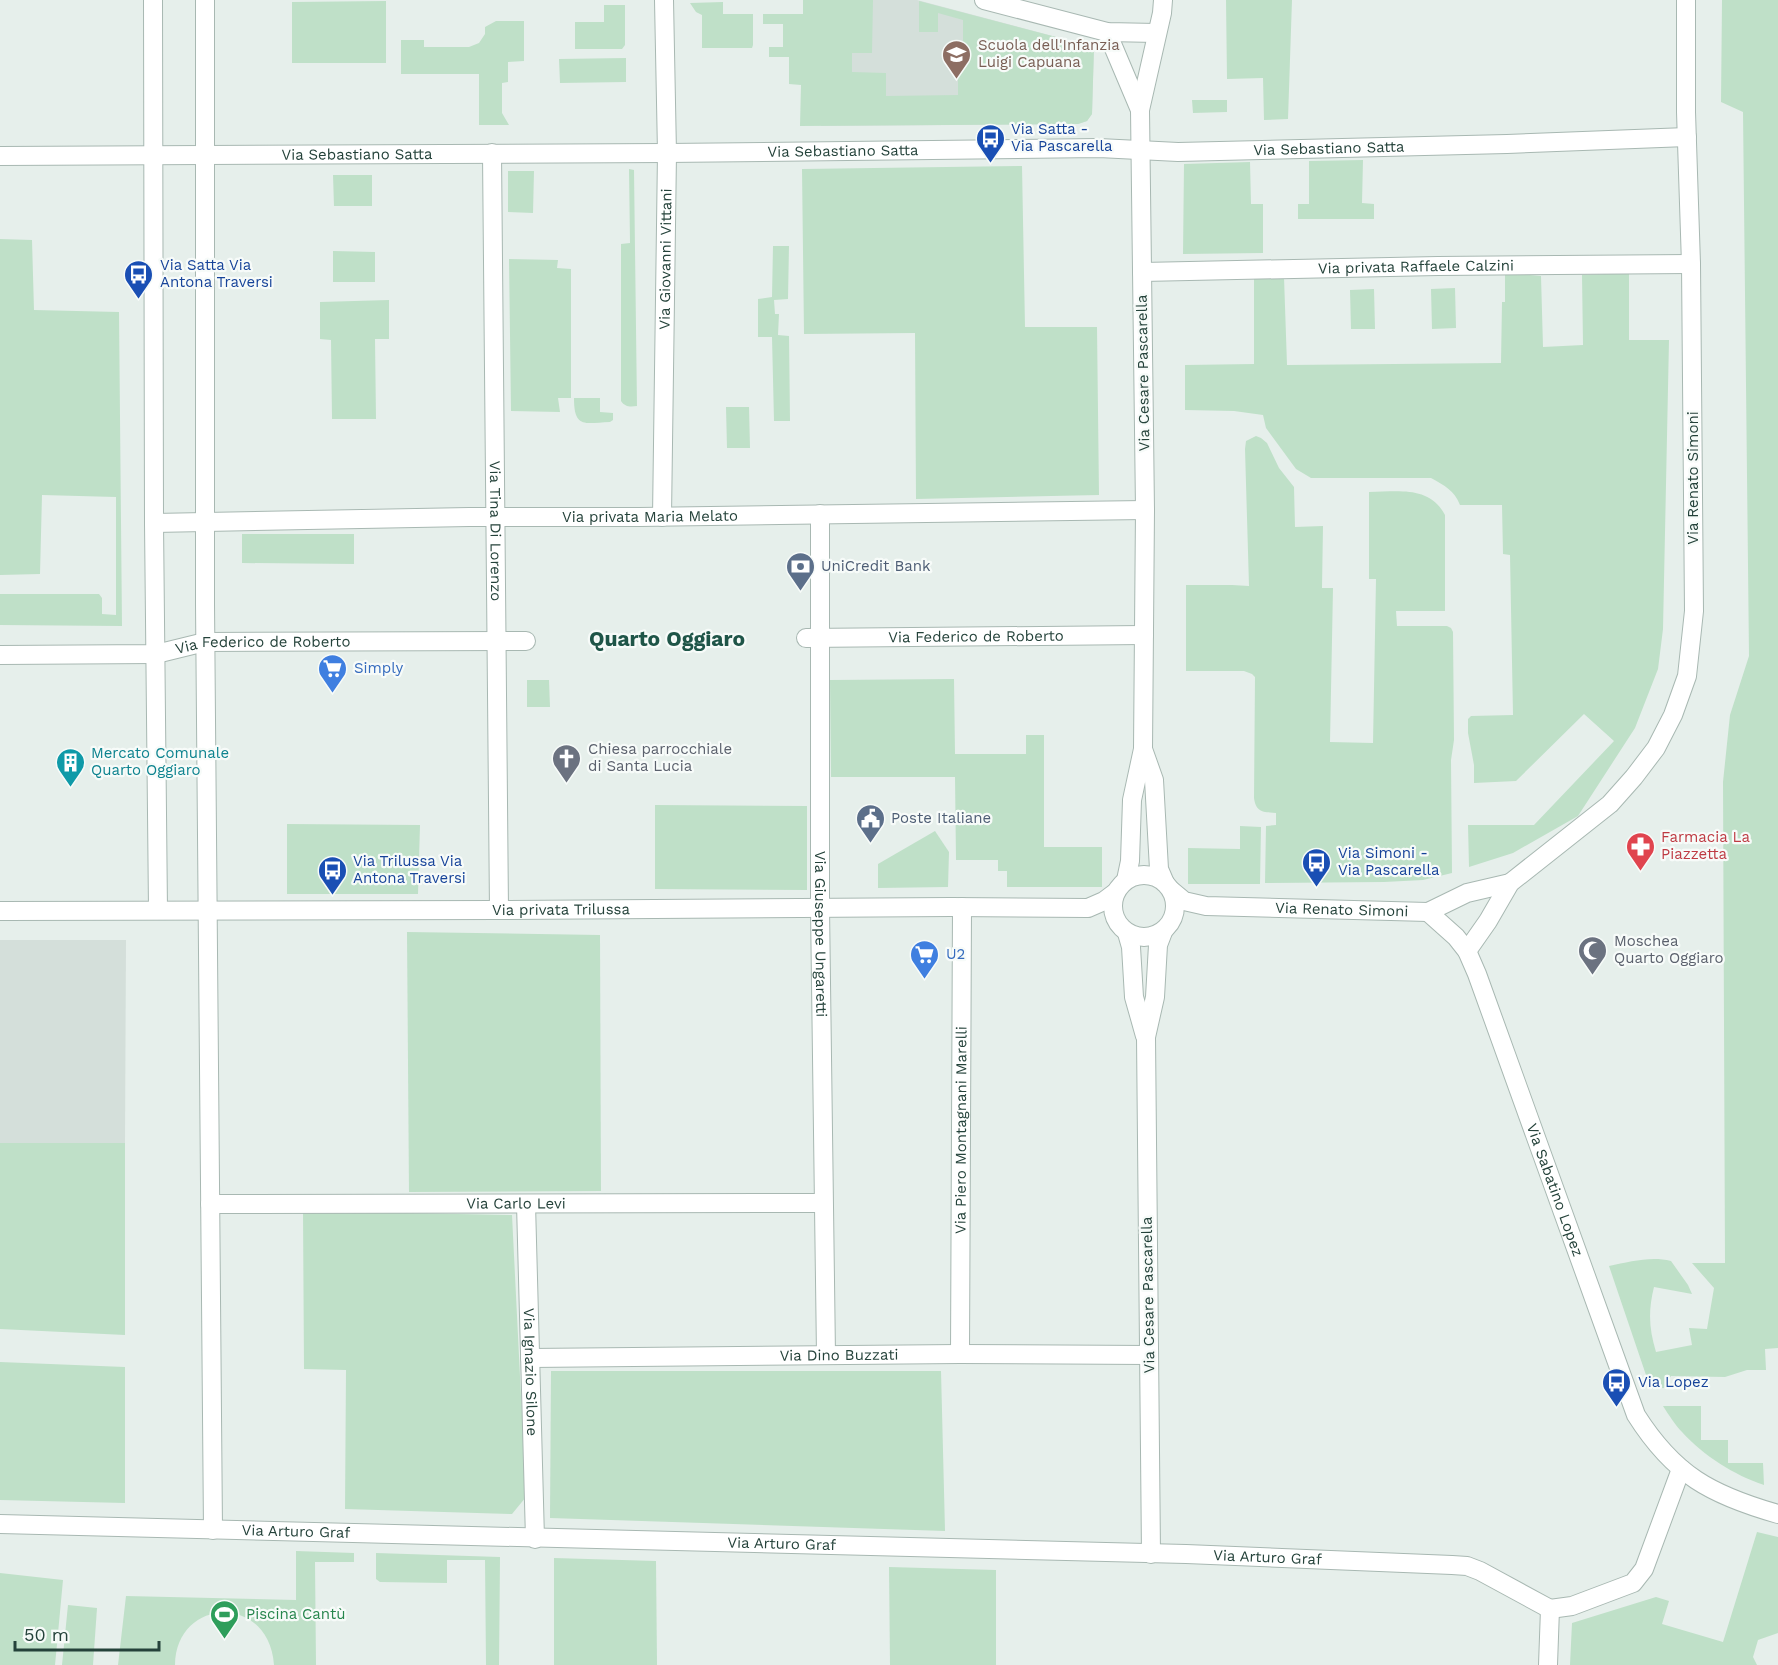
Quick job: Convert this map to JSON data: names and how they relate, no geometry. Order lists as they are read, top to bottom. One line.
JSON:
{"streets":{"street":["Via Sebastiano Satta","Via Giovanni Vittani","Via privata Raffaele Calzini","Via Cesare Pascarella","Via Renato Simoni","Via privata Maria Melato","Via Tina Di Lorenzo","Via Federico de Roberto","Via privata Trilussa","Via Giuseppe Ungaretti","Via Piero Montagnani Marelli","Via Sabatino Lopez","Via Carlo Levi","Via Dino Buzzati","Via Ignazio Silone","Via Arturo Graf"]},"crossings":[["Via Sebastiano Satta","Via Giovanni Vittani"],["Via Sebastiano Satta","Via Cesare Pascarella"],["Via Sebastiano Satta","Via Renato Simoni"],["Via Sebastiano Satta","Via Tina Di Lorenzo"],["Via Giovanni Vittani","Via privata Maria Melato"],["Via privata Raffaele Calzini","Via Cesare Pascarella"],["Via privata Raffaele Calzini","Via Renato Simoni"],["Via Cesare Pascarella","Via privata Maria Melato"],["Via Cesare Pascarella","Via Federico de Roberto"],["Via Cesare Pascarella","Via Dino Buzzati"],["Via Cesare Pascarella","Via Arturo Graf"],["Via Renato Simoni","Via privata Trilussa"],["Via Renato Simoni","Via Sabatino Lopez"],["Via privata Maria Melato","Via Tina Di Lorenzo"],["Via privata Maria Melato","Via Giuseppe Ungaretti"],["Via Tina Di Lorenzo","Via Federico de Roberto"],["Via Tina Di Lorenzo","Via privata Trilussa"],["Via Federico de Roberto","Via Giuseppe Ungaretti"],["Via privata Trilussa","Via Giuseppe Ungaretti"],["Via privata Trilussa","Via Piero Montagnani Marelli"],["Via Giuseppe Ungaretti","Via Carlo Levi"],["Via Giuseppe Ungaretti","Via Dino Buzzati"],["Via Piero Montagnani Marelli","Via Dino Buzzati"],["Via Carlo Levi","Via Ignazio Silone"],["Via Dino Buzzati","Via Ignazio Silone"],["Via Ignazio Silone","Via Arturo Graf"]],"districts":["Quarto Oggiaro"],"places":{"school or university":["Scuola dell'Infanzia Luigi Capuana"],"bus stop":["Via Satta - Via Pascarella","Via Satta Via Antona Traversi","Via Simoni - Via Pascarella","Via Trilussa Via Antona Traversi","Via Lopez"],"bank":["UniCredit Bank"],"supermarket":["Simply","U2"],"church":["Chiesa parrocchiale di Santa Lucia"],"building":["Mercato Comunale Quarto Oggiaro"],"public building":["Poste Italiane"],"pharmacy":["Farmacia La Piazzetta"],"mosque":["Moschea Quarto Oggiaro"],"sports":["Piscina Cantù"]},"scale_bar":"50 m"}
